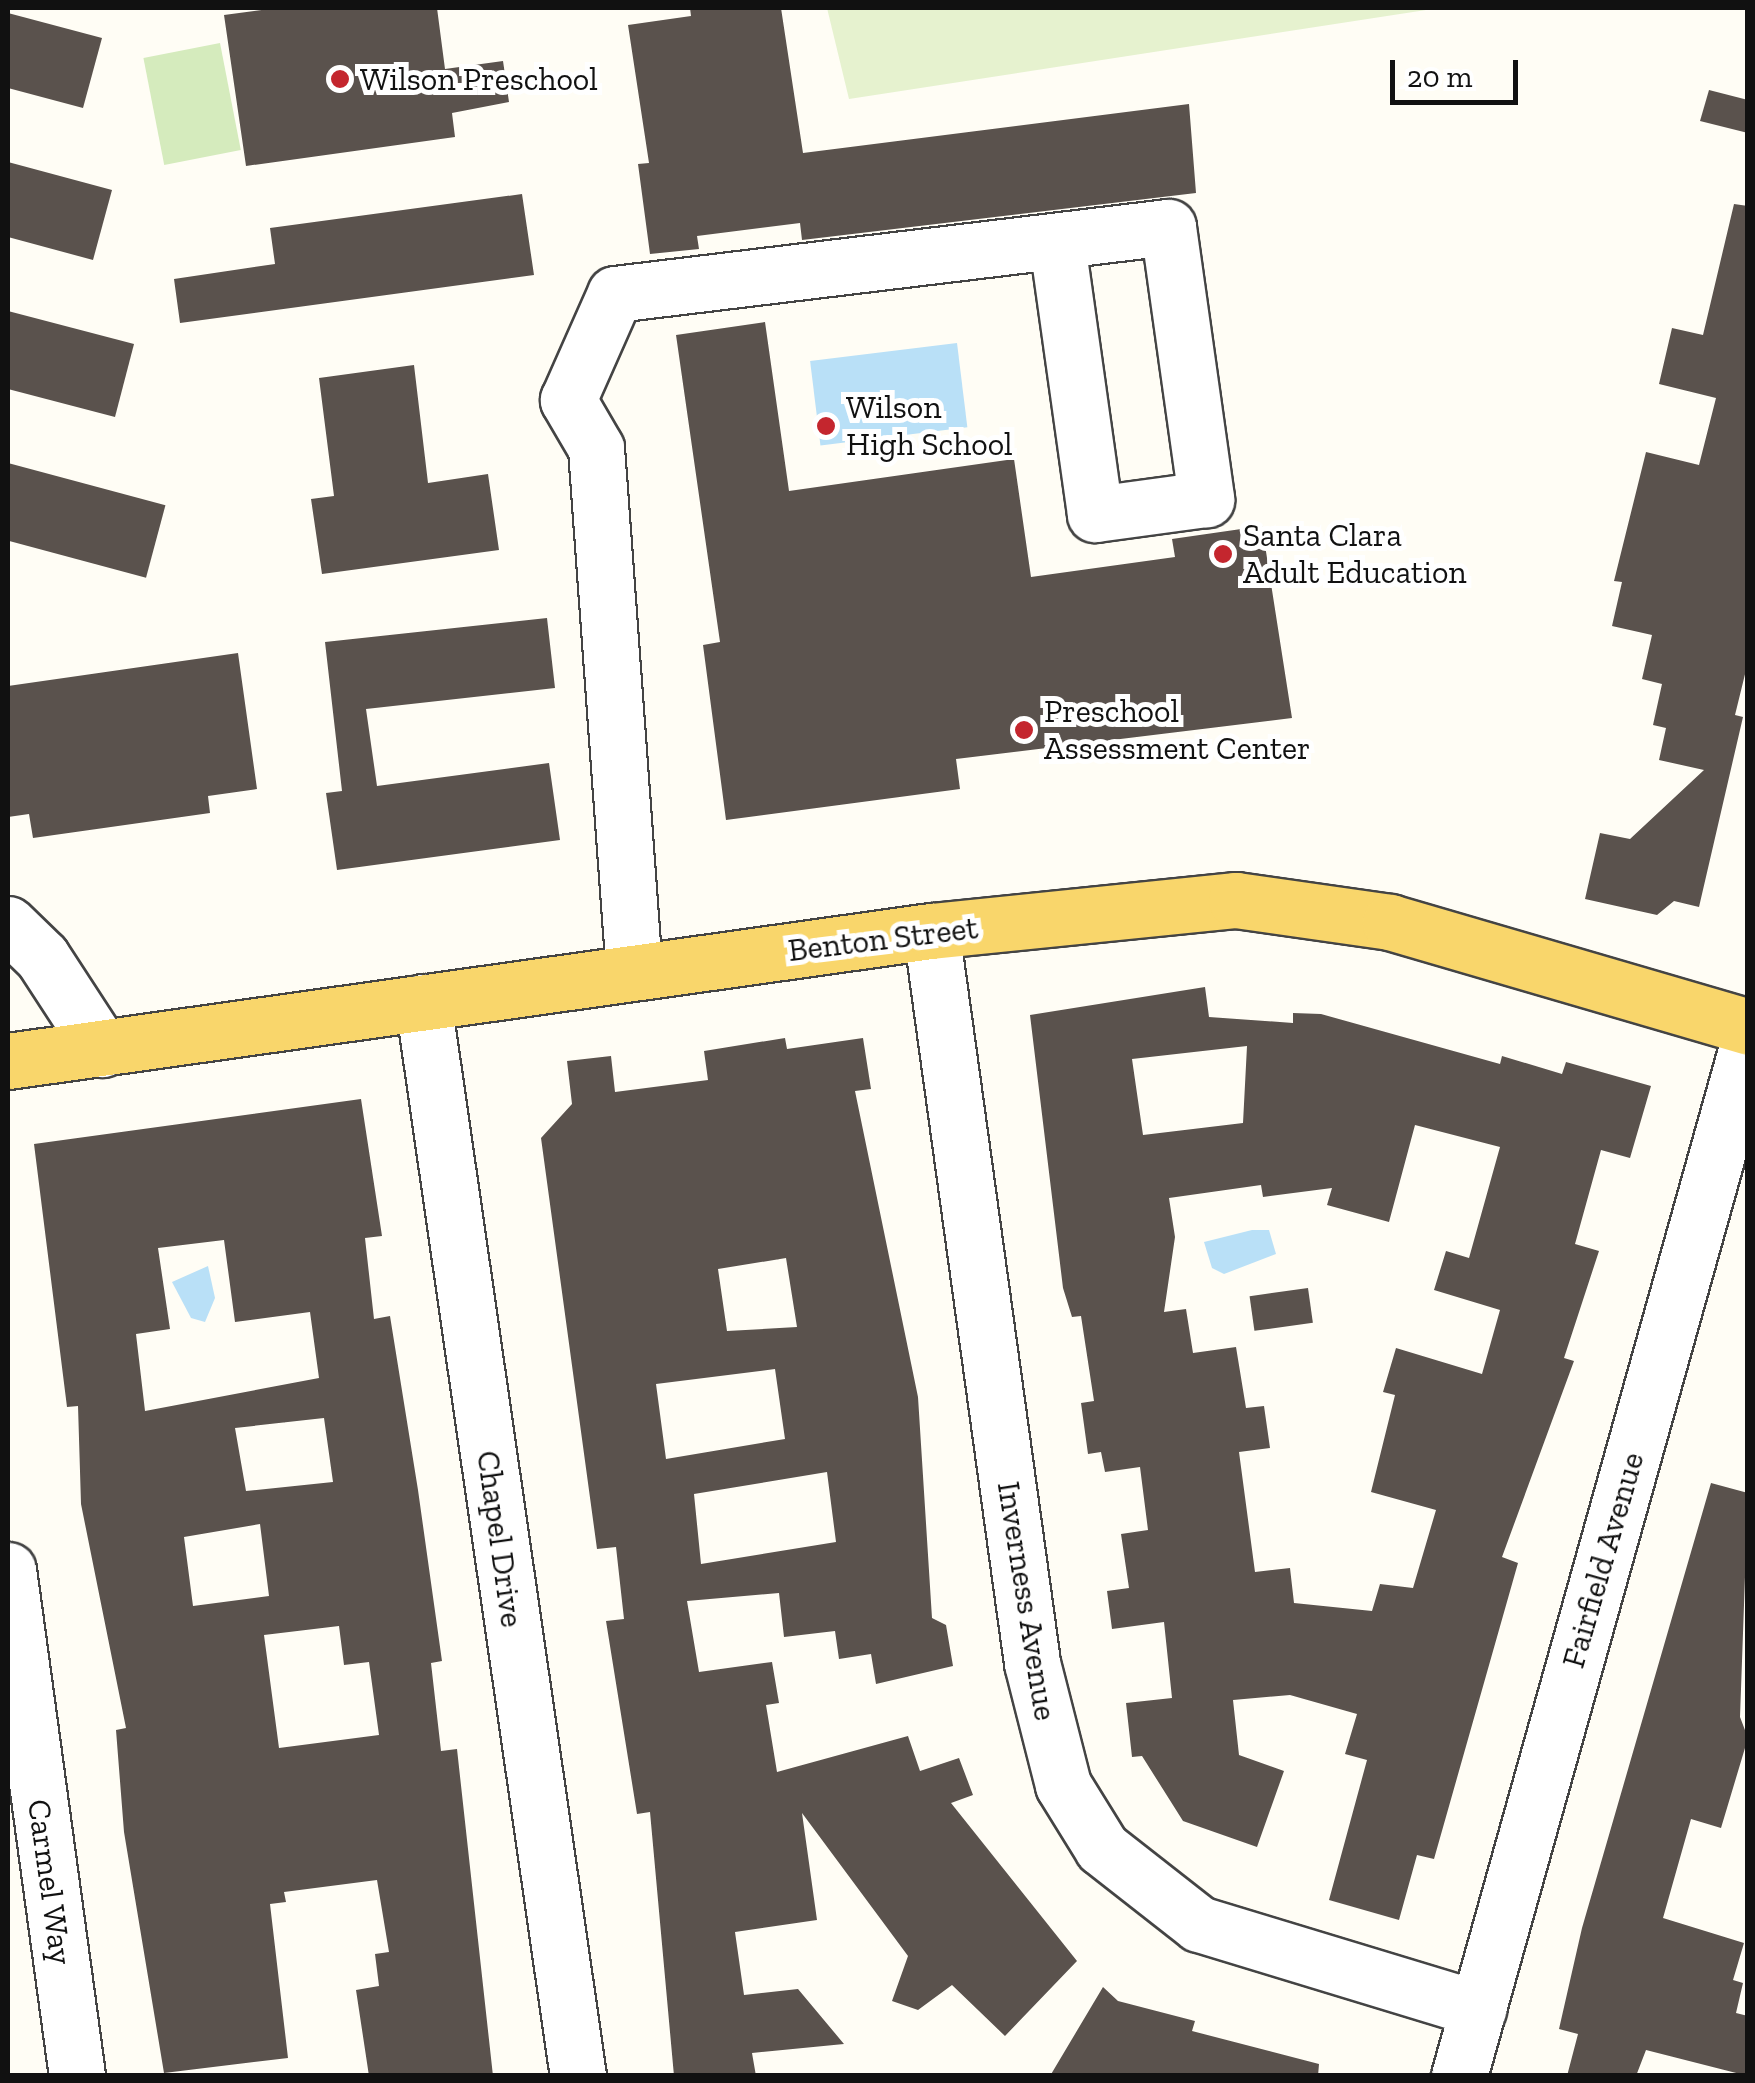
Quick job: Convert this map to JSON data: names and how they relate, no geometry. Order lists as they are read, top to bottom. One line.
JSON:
{"streets":{"main road":["Benton Street"],"street":["Chapel Drive","Fairfield Avenue","Inverness Avenue","Carmel Way"]},"crossings":[["Benton Street","Chapel Drive"],["Benton Street","Inverness Avenue"],["Fairfield Avenue","Inverness Avenue"]],"places":["Wilson Preschool","Wilson High School","Santa Clara Adult Education","Preschool Assessment Center"],"scale_bar":"20 m"}
